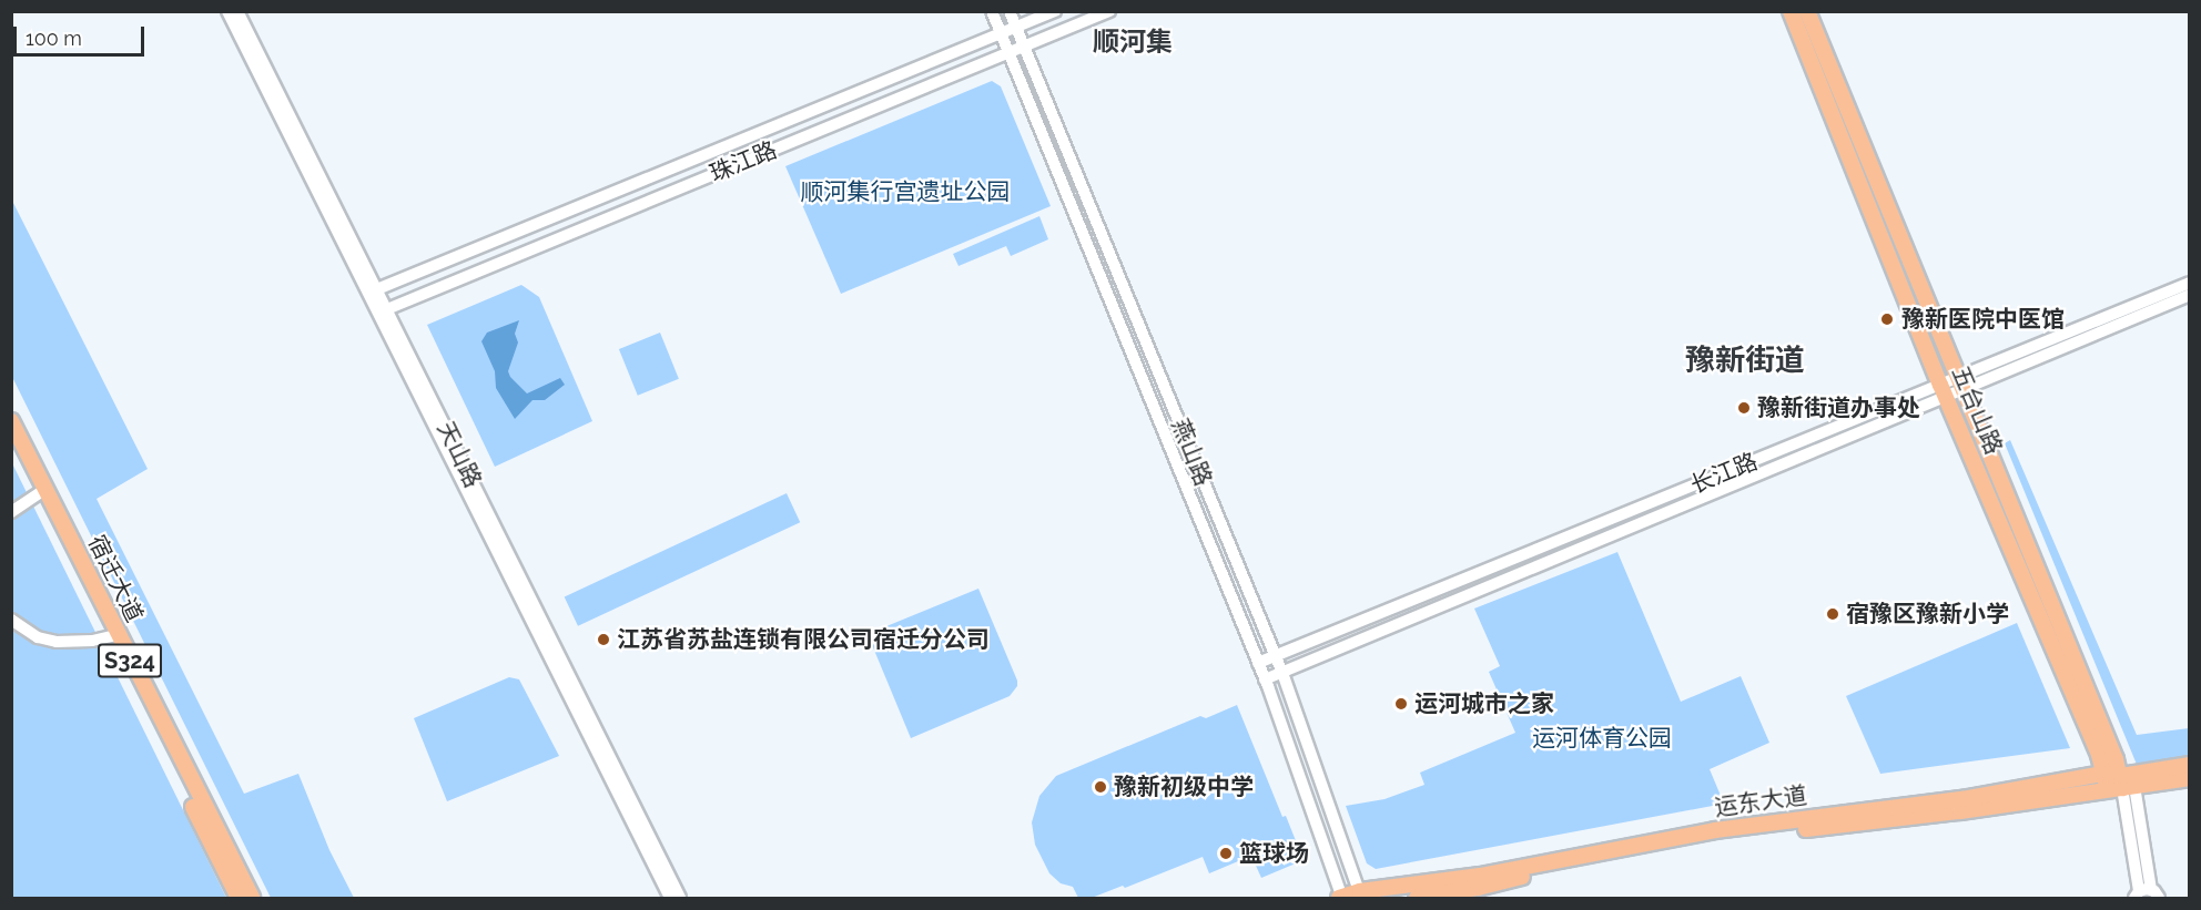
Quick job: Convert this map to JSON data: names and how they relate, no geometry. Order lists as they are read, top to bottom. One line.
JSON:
{"streets":{"main road":["五台山路","宿迁大道","S324","运东大道"],"street":["珠江路","燕山路","天山路","长江路"]},"crossings":[["珠江路","燕山路"],["珠江路","天山路"],["五台山路","长江路"],["五台山路","运东大道"],["燕山路","长江路"],["燕山路","运东大道"]],"districts":["顺河集","豫新街道"],"parks":["顺河集行宫遗址公园","运河体育公园"],"places":["豫新医院中医馆","豫新街道办事处","宿豫区豫新小学","江苏省苏盐连锁有限公司宿迁分公司","运河城市之家","豫新初级中学","篮球场"],"scale_bar":"100 m"}
